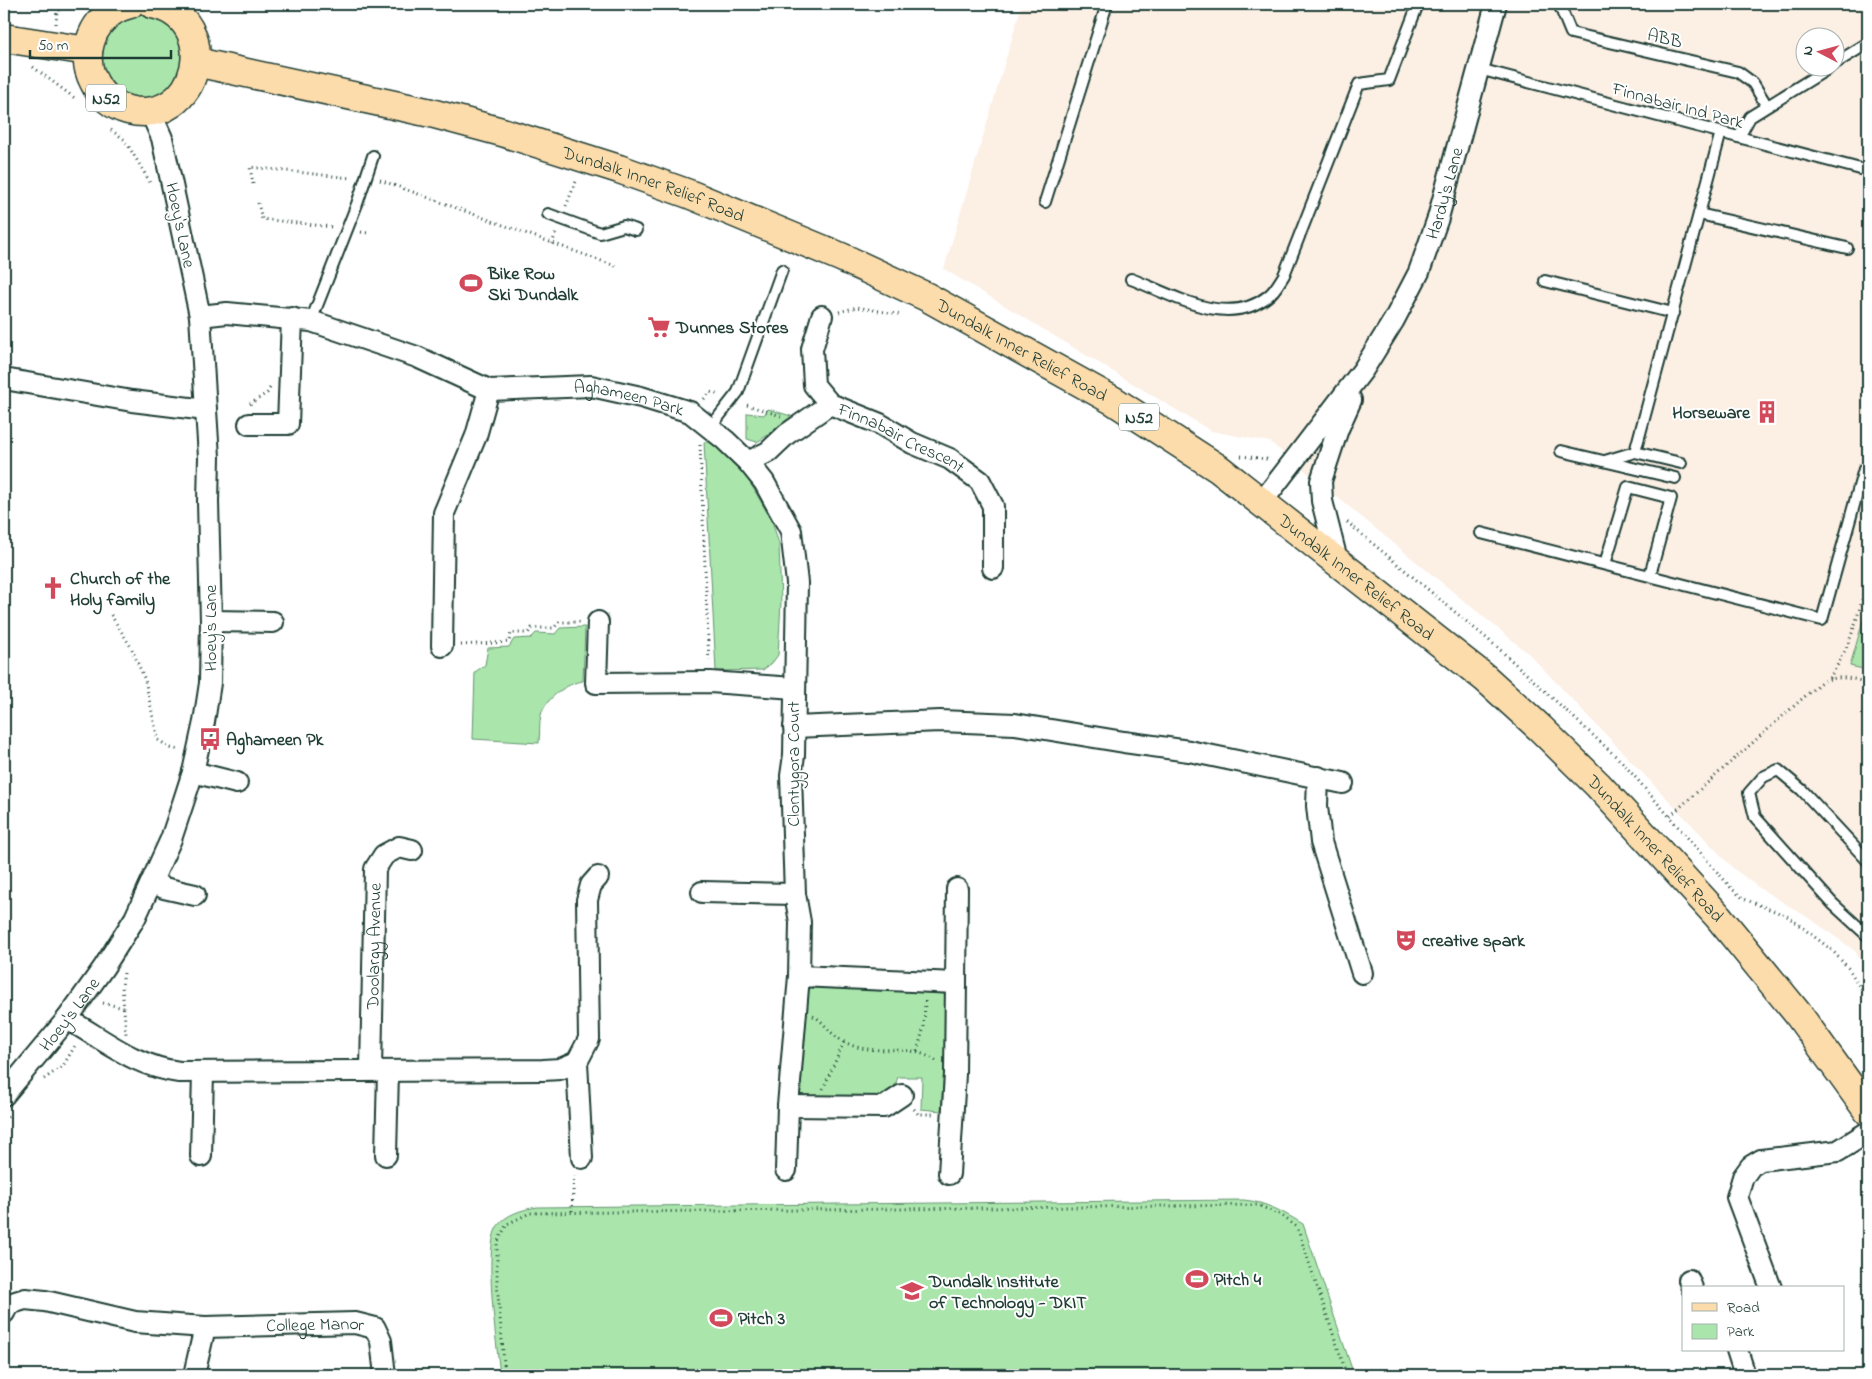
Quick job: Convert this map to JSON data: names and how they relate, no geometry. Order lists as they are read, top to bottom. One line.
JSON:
{"streets":{"main road":["N52","Dundalk Inner Relief Road"],"street":["Hardy's Lane","Hoey's Lane","Aghameen Park","Finnabair Crescent","Clontygora Court","Doolargy Avenue","College Manor"],"lane":["ABB","Finnabair Ind Park"]},"crossings":[["N52","Dundalk Inner Relief Road"],["N52","Hoey's Lane"],["Finnabair Ind Park","Hardy's Lane"],["Dundalk Inner Relief Road","Hardy's Lane"],["Hoey's Lane","Aghameen Park"],["Aghameen Park","Finnabair Crescent"],["Aghameen Park","Clontygora Court"]],"places":{"sports":["Bike Row Ski Dundalk","Pitch 4","Pitch 3"],"supermarket":["Dunnes Stores"],"building":["Horseware"],"church":["Church of the Holy family"],"bus stop":["Aghameen Pk"],"theatre":["creative spark"],"school or university":["Dundalk Institute of Technology - DKIT"]},"legend":["Road","Park"],"scale_bar":"50 m","north":"left"}
